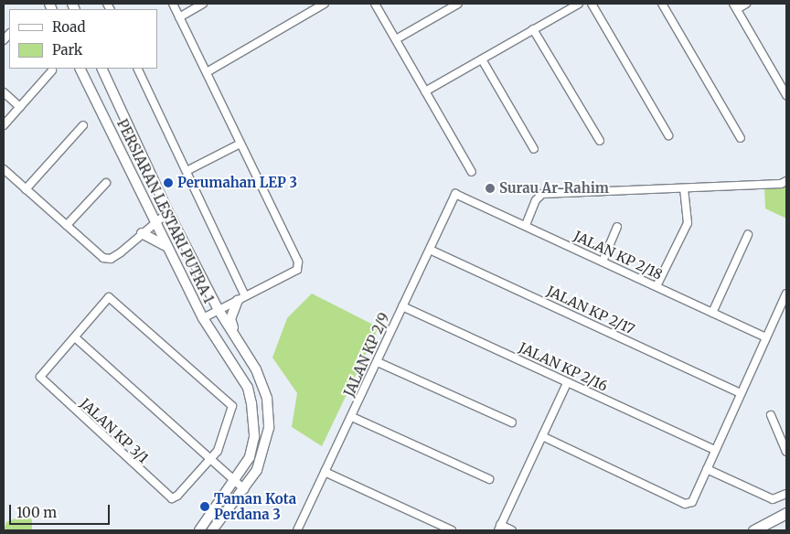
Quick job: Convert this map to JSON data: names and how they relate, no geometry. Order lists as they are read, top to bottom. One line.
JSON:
{"streets":{"street":["PERSIARAN LESTARI PUTRA 1","JALAN KP 2/18","JALAN KP 2/17","JALAN KP 2/9","JALAN KP 2/16","JALAN KP 3/1"]},"crossings":[["JALAN KP 2/18","JALAN KP 2/9"],["JALAN KP 2/17","JALAN KP 2/9"],["JALAN KP 2/9","JALAN KP 2/16"]],"places":["Perumahan LEP 3","Surau Ar-Rahim","Taman Kota Perdana 3"],"legend":["Road","Park"],"scale_bar":"100 m"}
